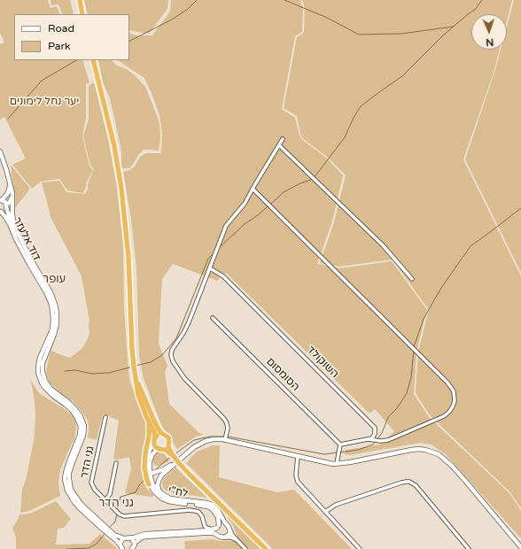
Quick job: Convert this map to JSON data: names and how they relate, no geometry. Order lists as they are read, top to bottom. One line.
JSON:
{"streets":{"street":["דוד אלעזר","השוקולד","הסומסום","גני הדר","לח\"י"]},"districts":["עופר","גני הדר"],"parks":["יער נחל לימונים"],"legend":["Road","Park"],"north":"bottom"}
